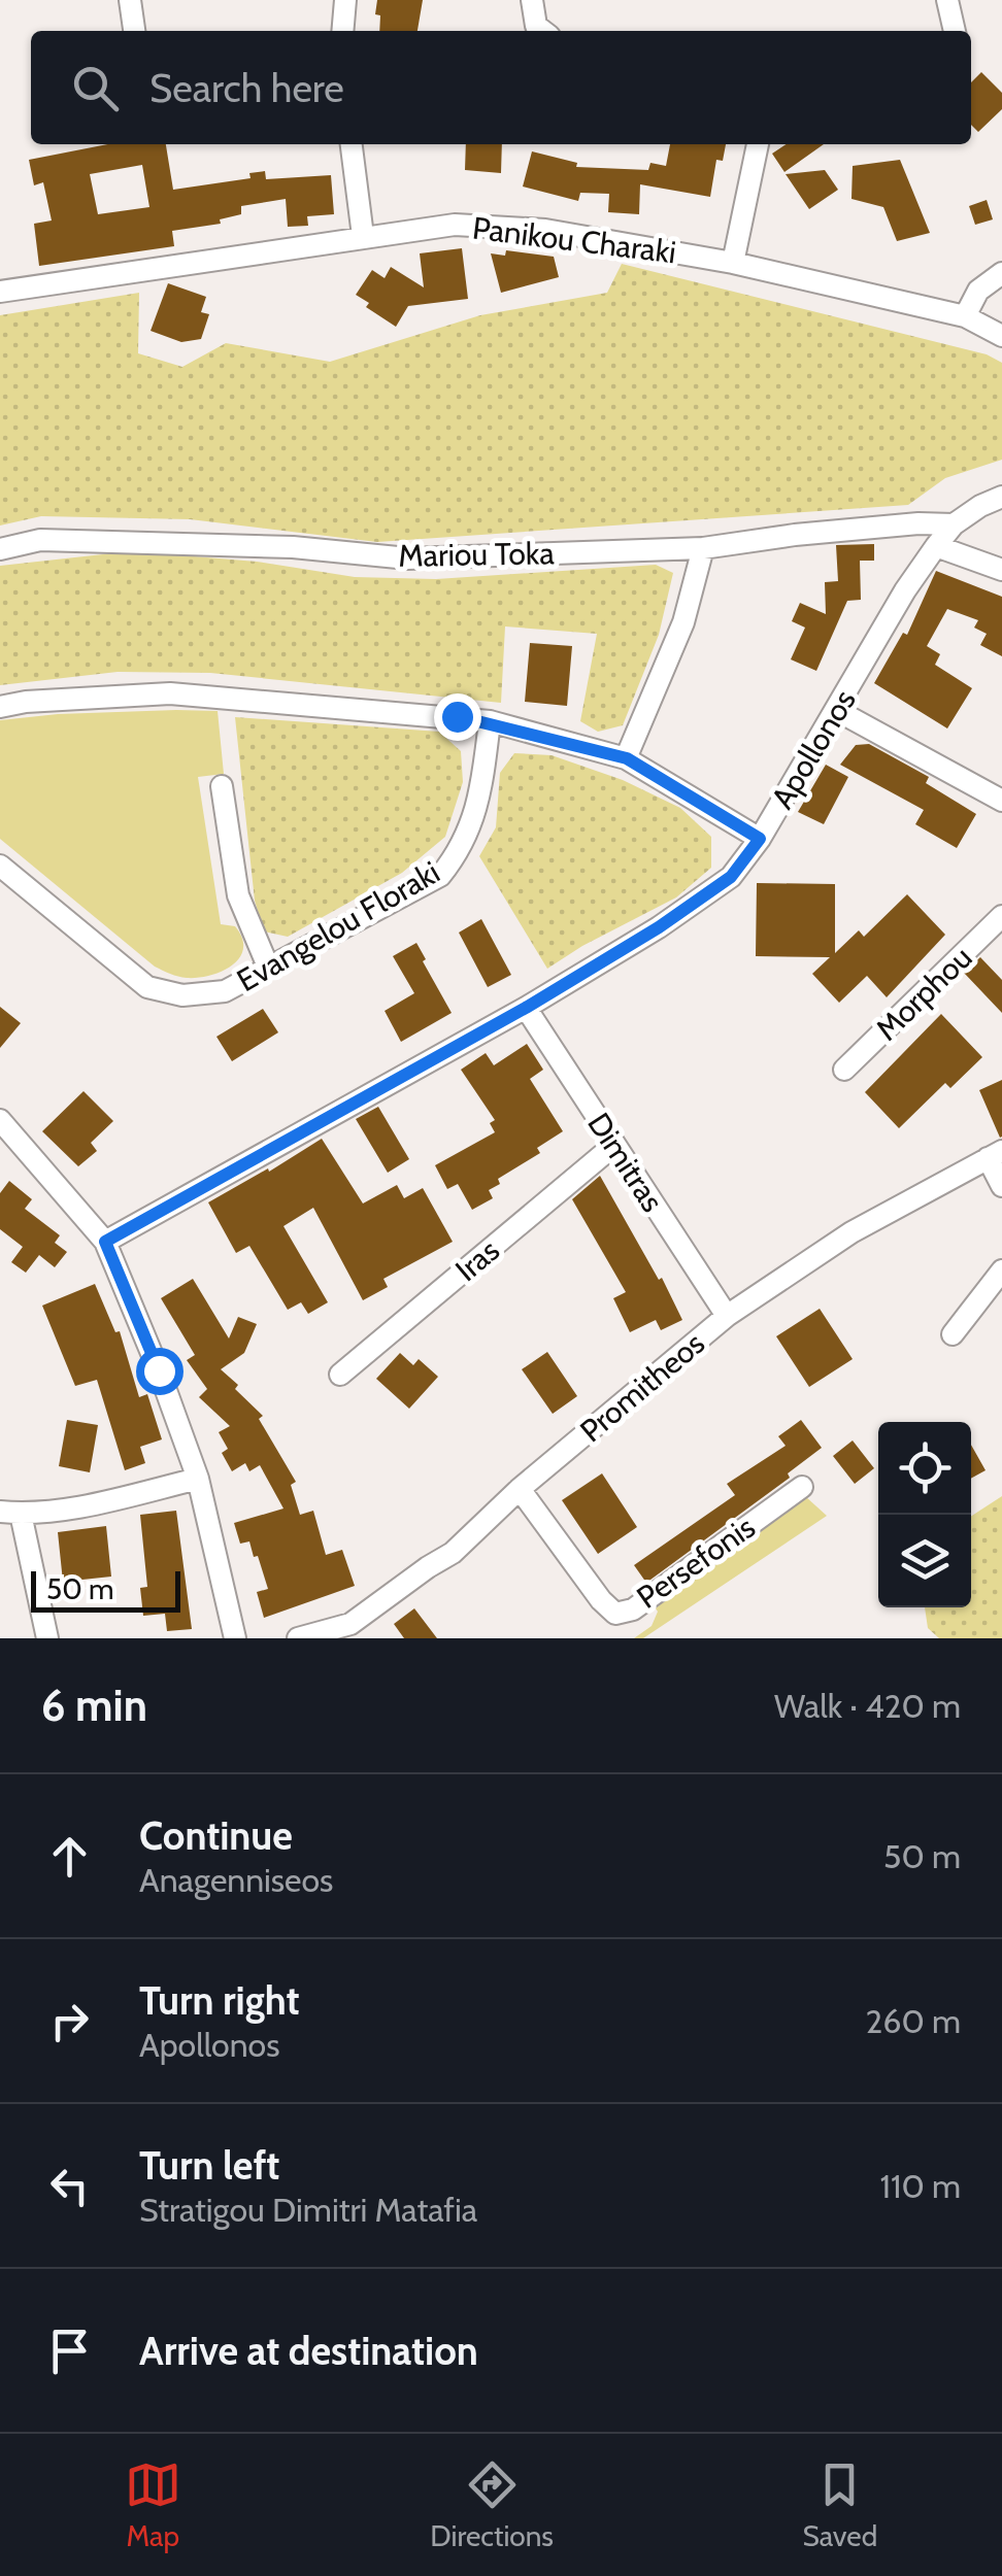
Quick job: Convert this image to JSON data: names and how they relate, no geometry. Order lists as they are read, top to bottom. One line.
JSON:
{"streets":{"street":["Panikou Charaki","Mariou Toka","Apollonos","Evangelou Floraki","Morphou","Dimitras","Iras","Promitheos","Persefonis"]},"crossings":[["Mariou Toka","Apollonos"],["Apollonos","Dimitras"],["Dimitras","Iras"],["Dimitras","Promitheos"],["Promitheos","Persefonis"]],"scale_bar":"50 m","page":{"search":"Search here","scale":"50 m","heading":["6 min","Walk · 420 m"],"list":[["Continue","Anagenniseos","50 m"],["Turn right","Apollonos","260 m"],["Turn left","Stratigou Dimitri Matafia","110 m"],"Arrive at destination"],"nav":["Map","Directions","Saved"]}}
